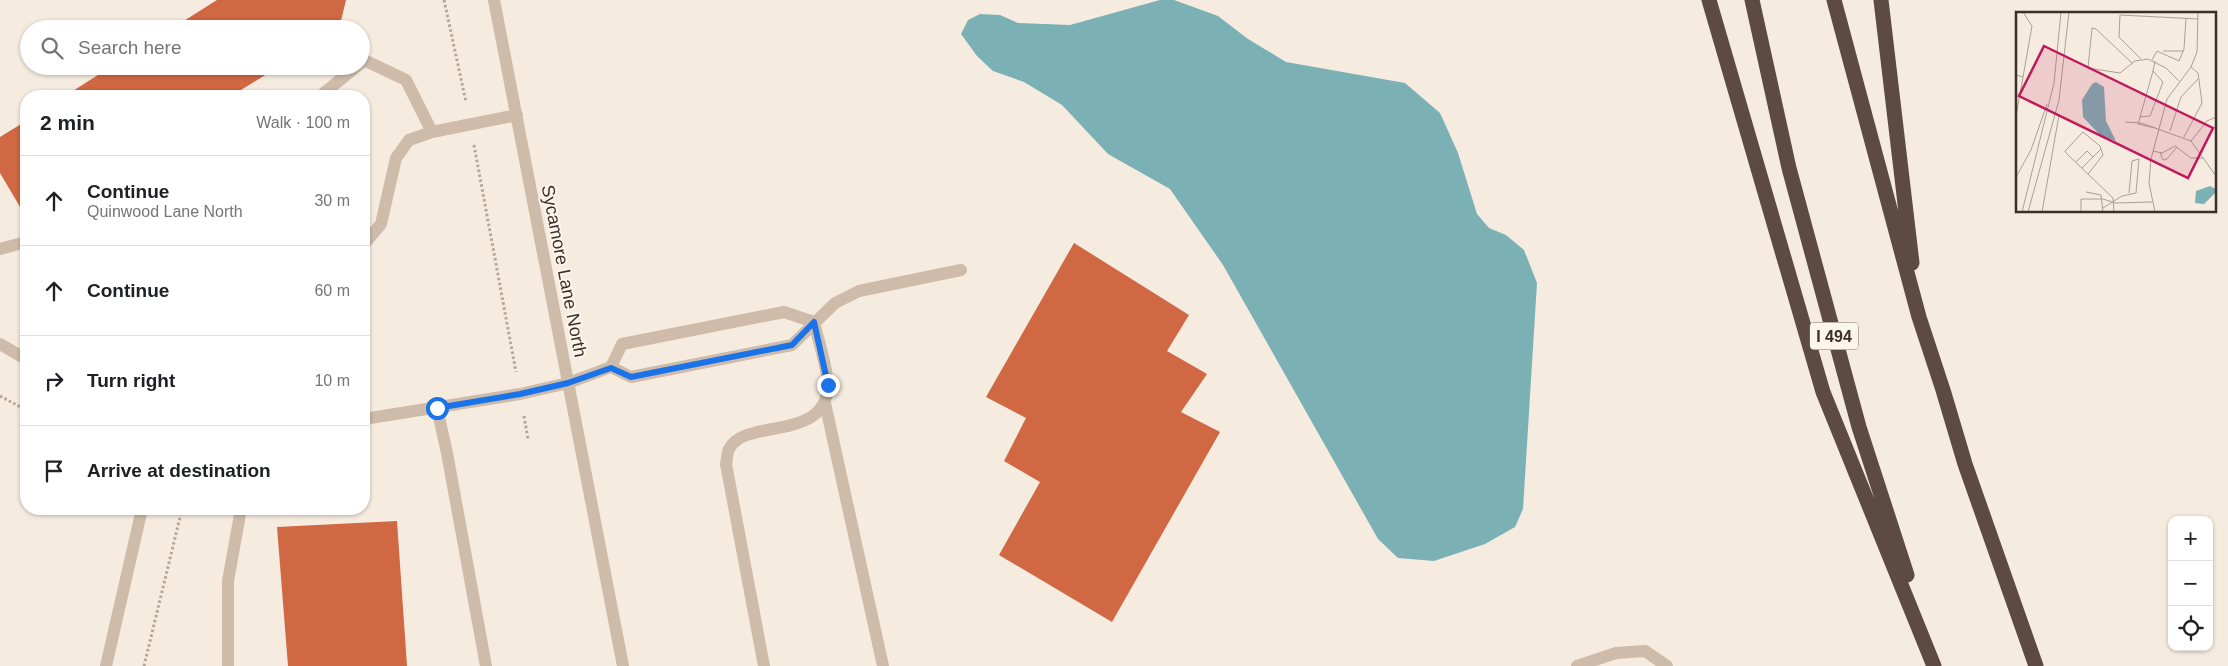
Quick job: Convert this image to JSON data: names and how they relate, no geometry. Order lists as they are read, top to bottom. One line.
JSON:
{"streets":{"highway":["I 494"],"street":["Sycamore Lane North"]},"page":{"search":"Search here","heading":["2 min","Walk · 100 m"],"list":[["Continue","Quinwood Lane North","30 m"],["Continue","60 m"],["Turn right","10 m"],"Arrive at destination"],"map_buttons":["+","−"]}}
